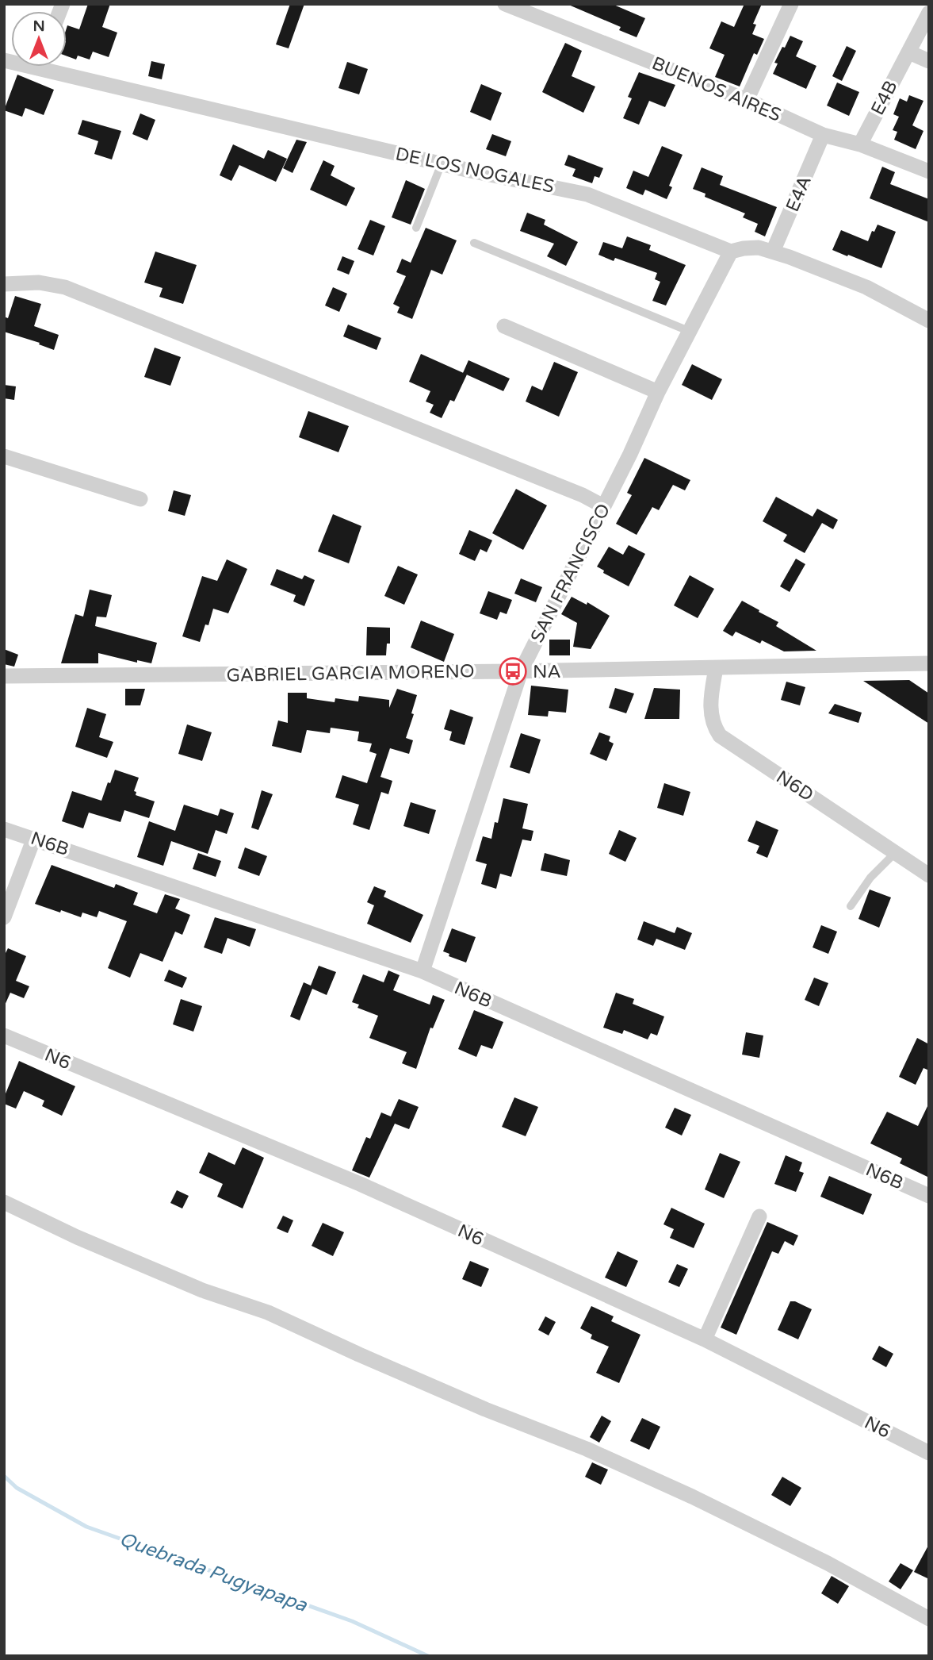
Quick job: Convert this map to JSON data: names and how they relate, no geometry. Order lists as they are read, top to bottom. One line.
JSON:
{"streets":{"street":["BUENOS AIRES","E4B","DE LOS NOGALES","E4A","SAN FRANCISCO","GABRIEL GARCIA MORENO","N6D","N6B","N6"]},"crossings":[["BUENOS AIRES","E4B"],["BUENOS AIRES","E4A"],["DE LOS NOGALES","E4A"],["DE LOS NOGALES","SAN FRANCISCO"],["SAN FRANCISCO","GABRIEL GARCIA MORENO"],["SAN FRANCISCO","N6B"],["GABRIEL GARCIA MORENO","N6D"]],"water":["Quebrada Pugyapapa"],"places":{"bus stop":["NA"]},"north":"top"}
